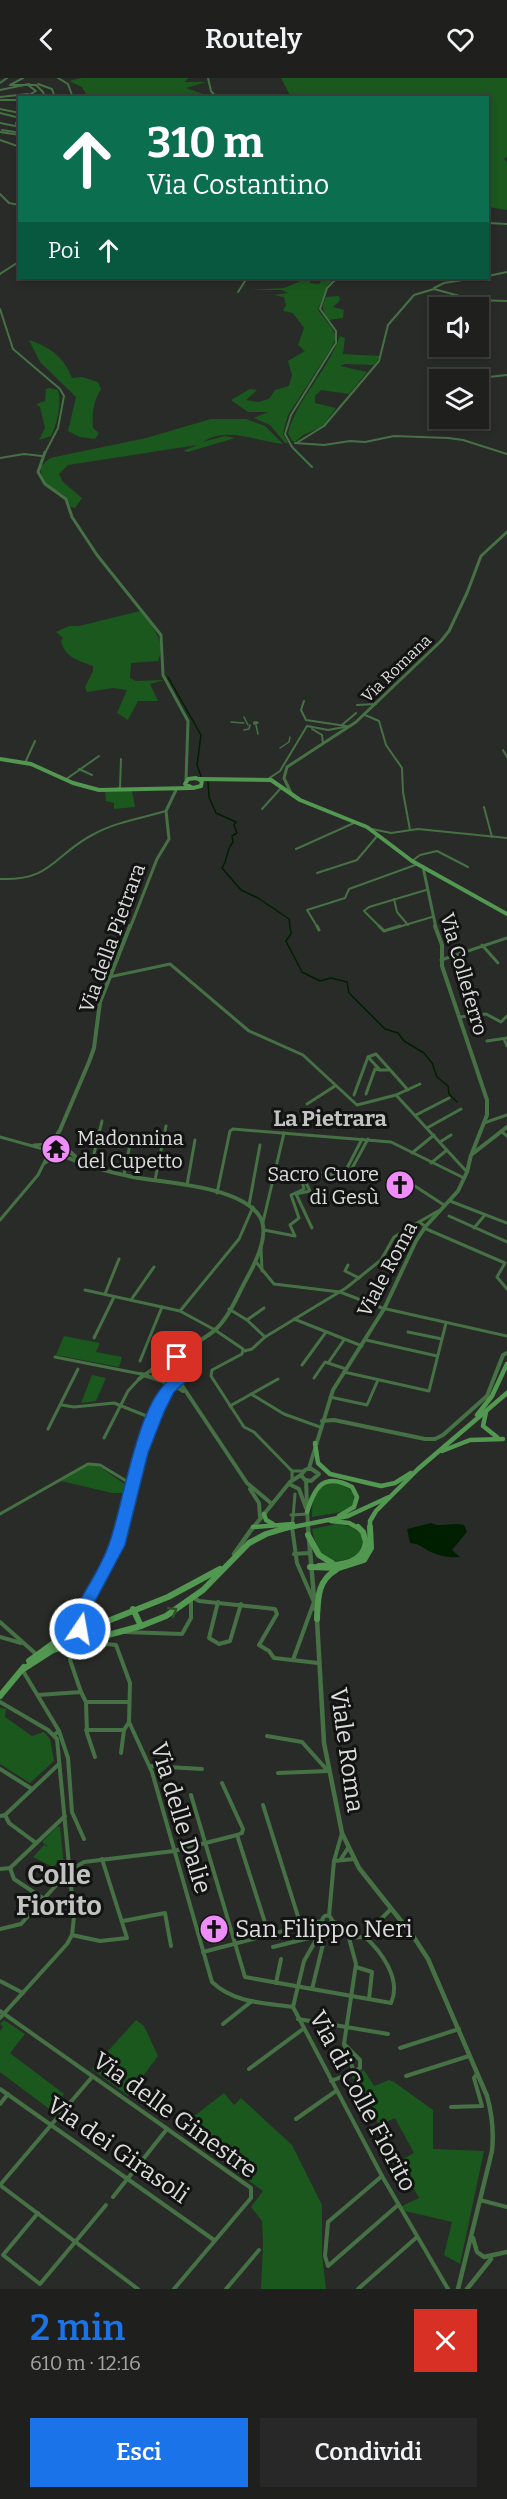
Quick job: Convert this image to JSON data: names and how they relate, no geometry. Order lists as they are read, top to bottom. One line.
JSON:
{"streets":{"street":["Via Romana","Via della Pietrara","Via Colleferro","Viale Roma","Via delle Dalie","Via di Colle Fiorito","Via delle Ginestre","Via dei Girasoli"]},"crossings":[["Via Colleferro","Viale Roma"],["Viale Roma","Via di Colle Fiorito"],["Via delle Dalie","Via di Colle Fiorito"],["Via delle Ginestre","Via dei Girasoli"]],"districts":["La Pietrara","Colle Fiorito"],"places":{"temple":["Madonnina del Cupetto"],"church":["Sacro Cuore di Gesù","San Filippo Neri"]},"page":{"header":"Routely","turn":["310 m","Via Costantino"],"then":"Poi","heading":["2 min","610 m · 12:16"],"buttons":["Esci","Condividi"]}}
